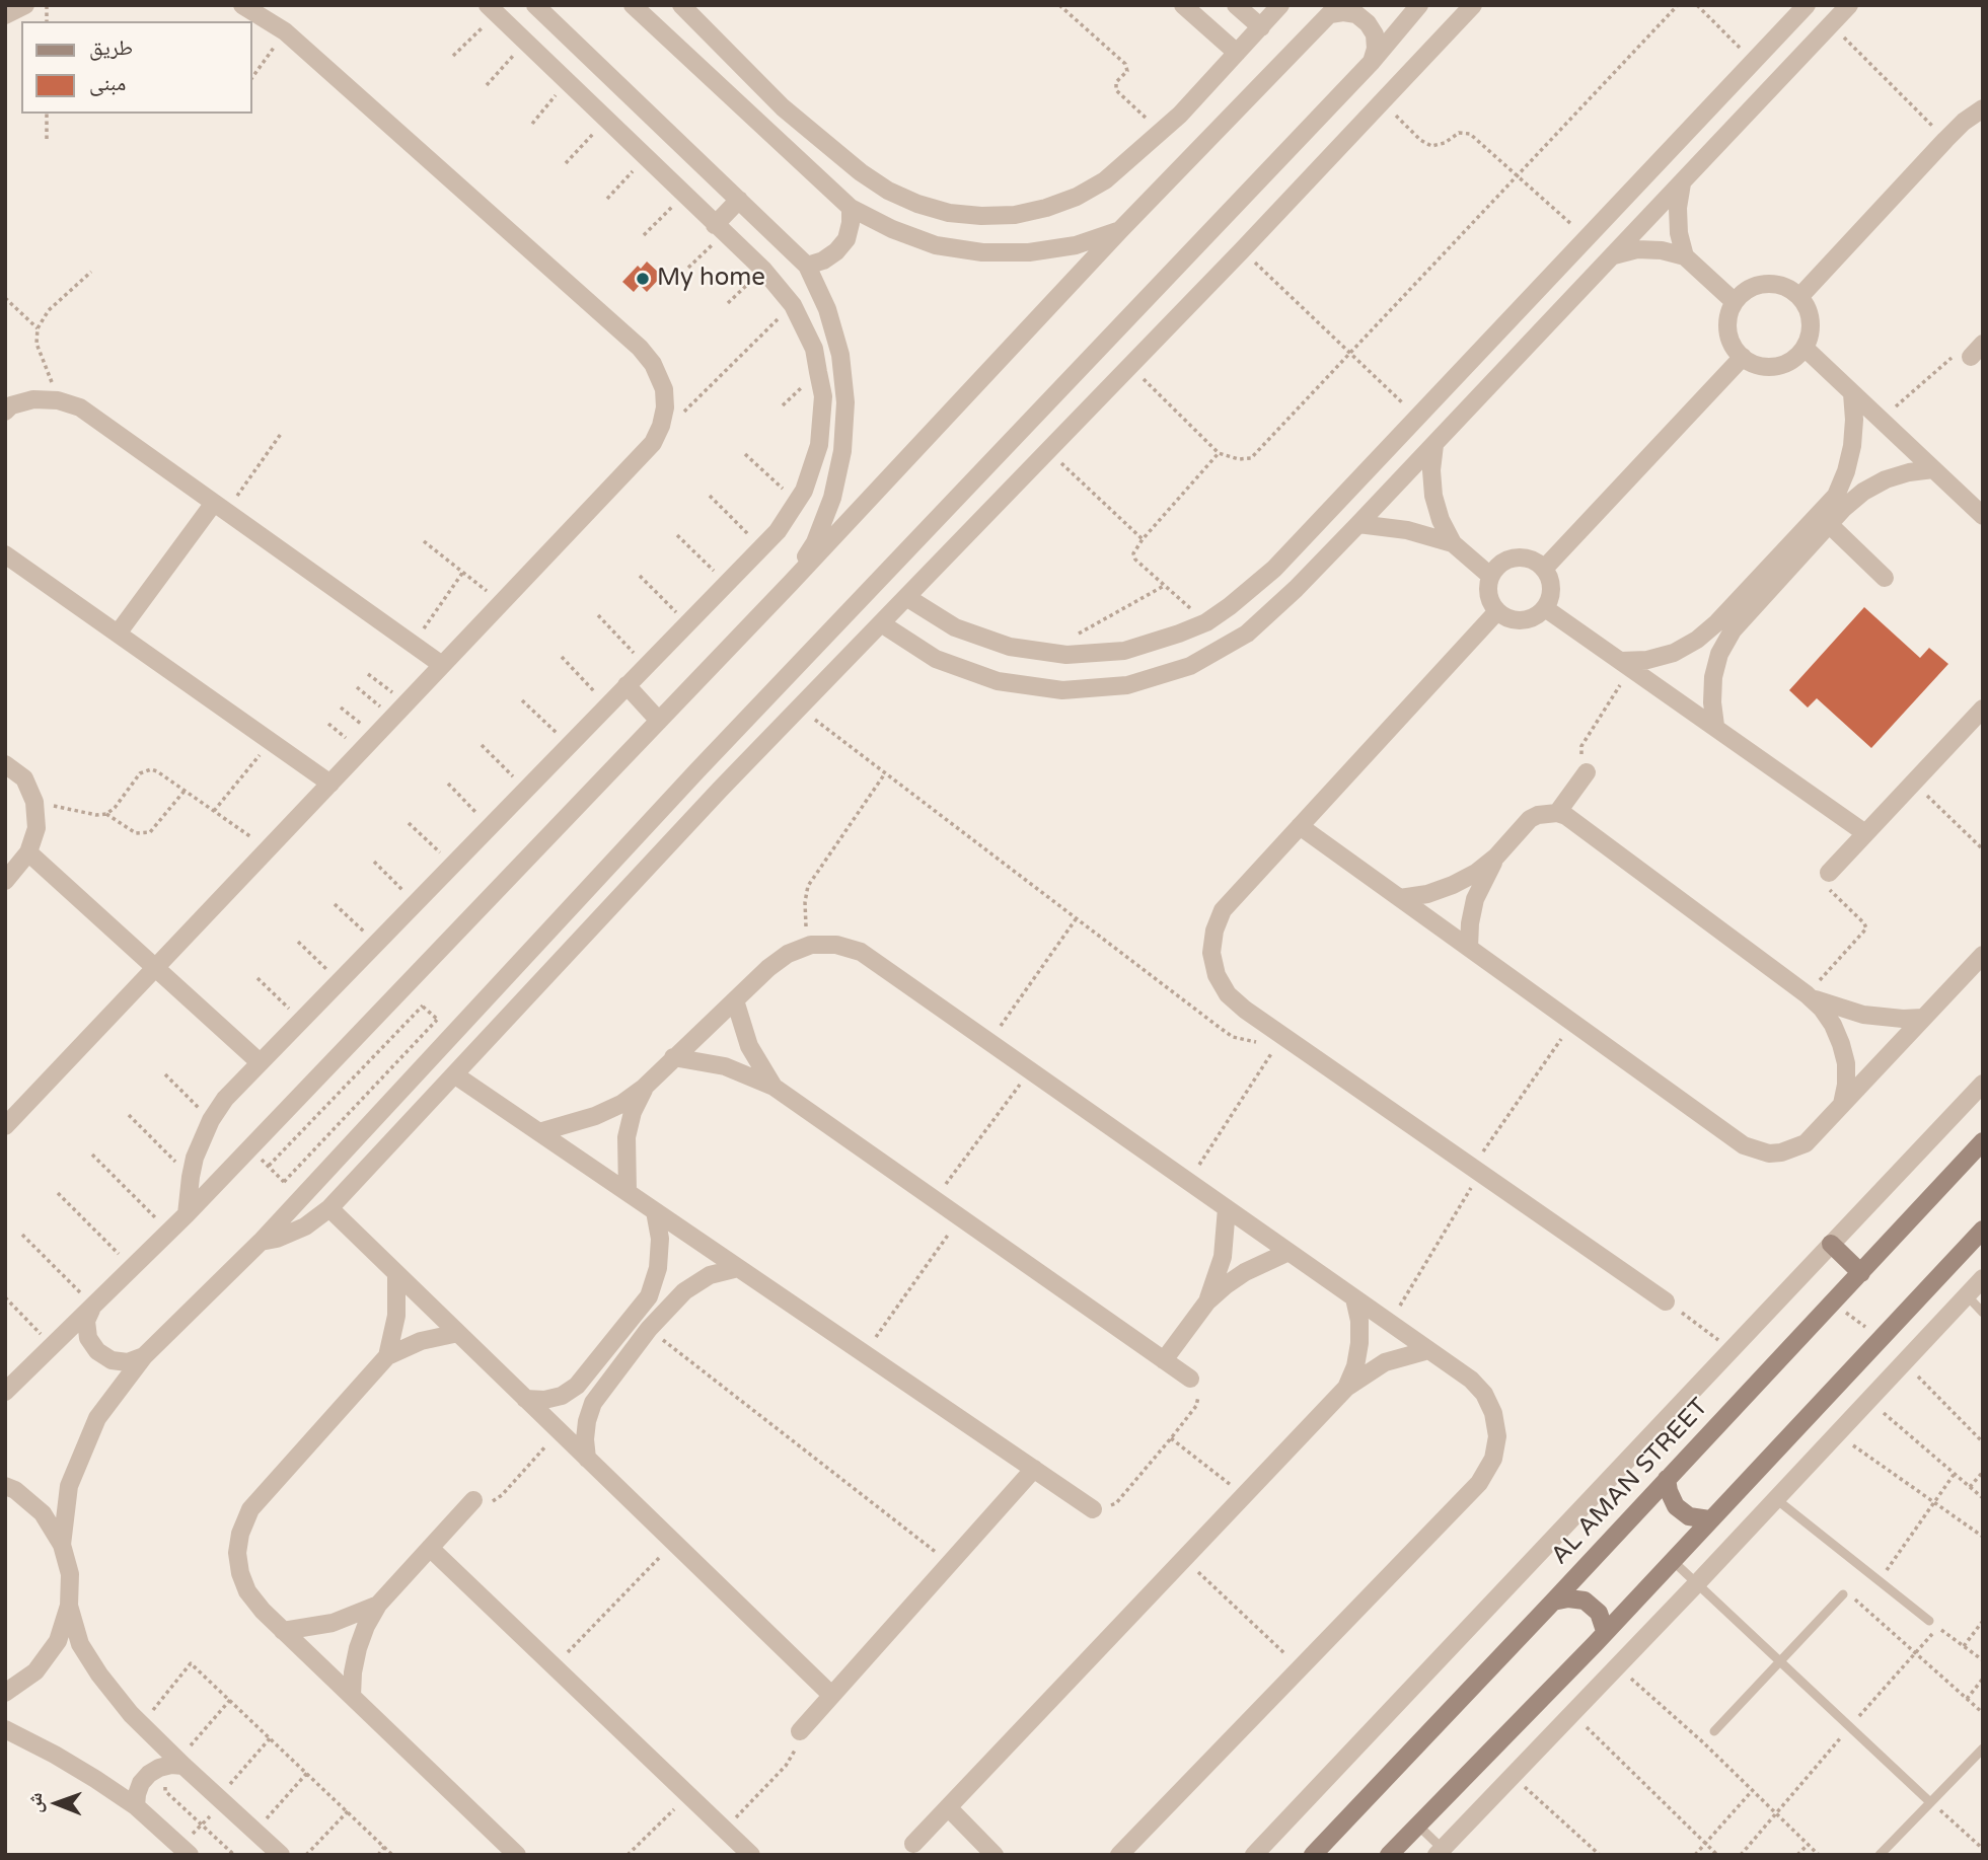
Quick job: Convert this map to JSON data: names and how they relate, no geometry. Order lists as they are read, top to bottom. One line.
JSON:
{"streets":{"street":["AL AMAN STREET"]},"places":["My home"],"legend":["طريق","مبنى"],"north":"left"}
